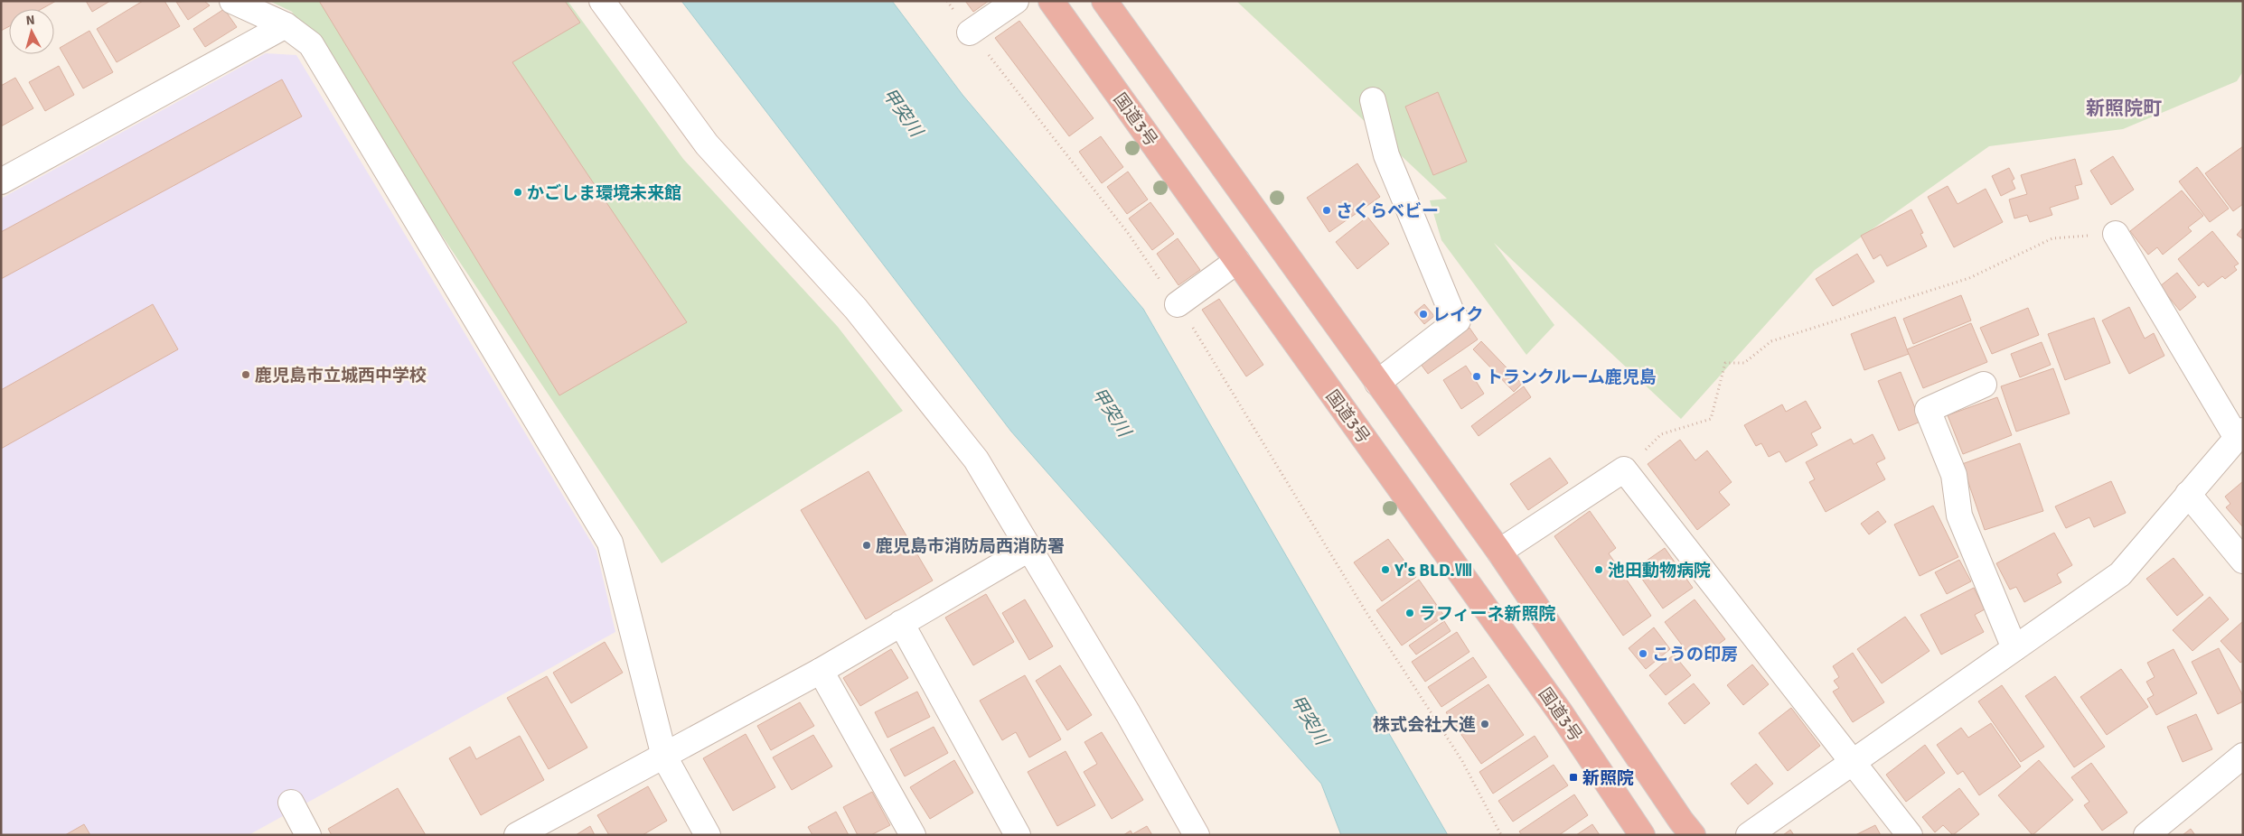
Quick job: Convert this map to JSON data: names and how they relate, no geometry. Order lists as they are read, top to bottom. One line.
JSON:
{"streets":{"highway":["国道3号"]},"districts":["新照院町"],"water":["甲突川"],"places":{"other":["かごしま環境未来館","さくらベビー","レイク","鹿児島市立城西中学校","トランクルーム鹿児島","鹿児島市消防局西消防署","Y's BLD.Ⅷ","池田動物病院","ラフィーネ新照院","こうの印房","株式会社大進"],"transit":["新照院"]},"north":"top"}
